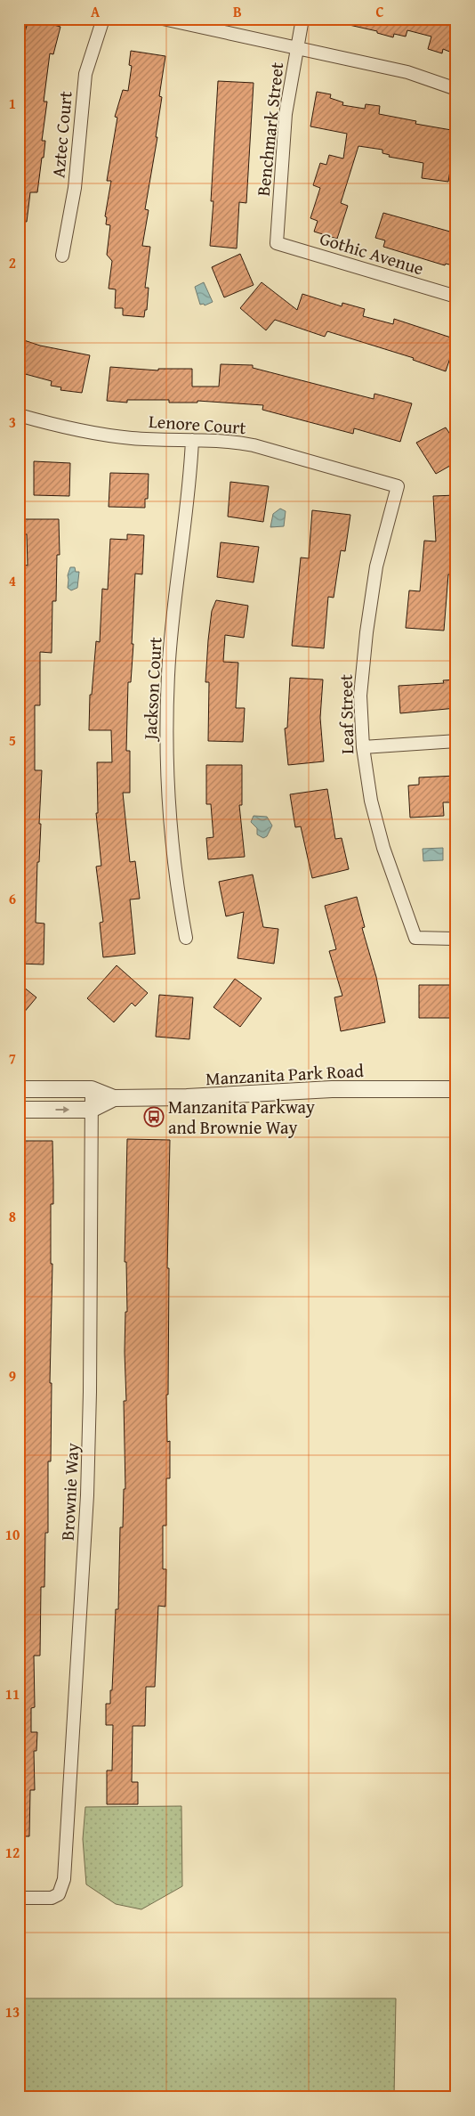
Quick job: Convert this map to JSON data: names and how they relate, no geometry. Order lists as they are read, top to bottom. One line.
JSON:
{"streets":{"street":["Benchmark Street","Aztec Court","Gothic Avenue","Lenore Court","Jackson Court","Leaf Street","Manzanita Park Road","Brownie Way"]},"crossings":[["Benchmark Street","Gothic Avenue"],["Lenore Court","Jackson Court"],["Lenore Court","Leaf Street"],["Manzanita Park Road","Brownie Way"]],"places":{"bus stop":["Manzanita Parkway and Brownie Way"]},"grid":{"columns":["A","B","C"],"rows":["1","2","3","4","5","6","7","8","9","10","11","12","13"]}}
